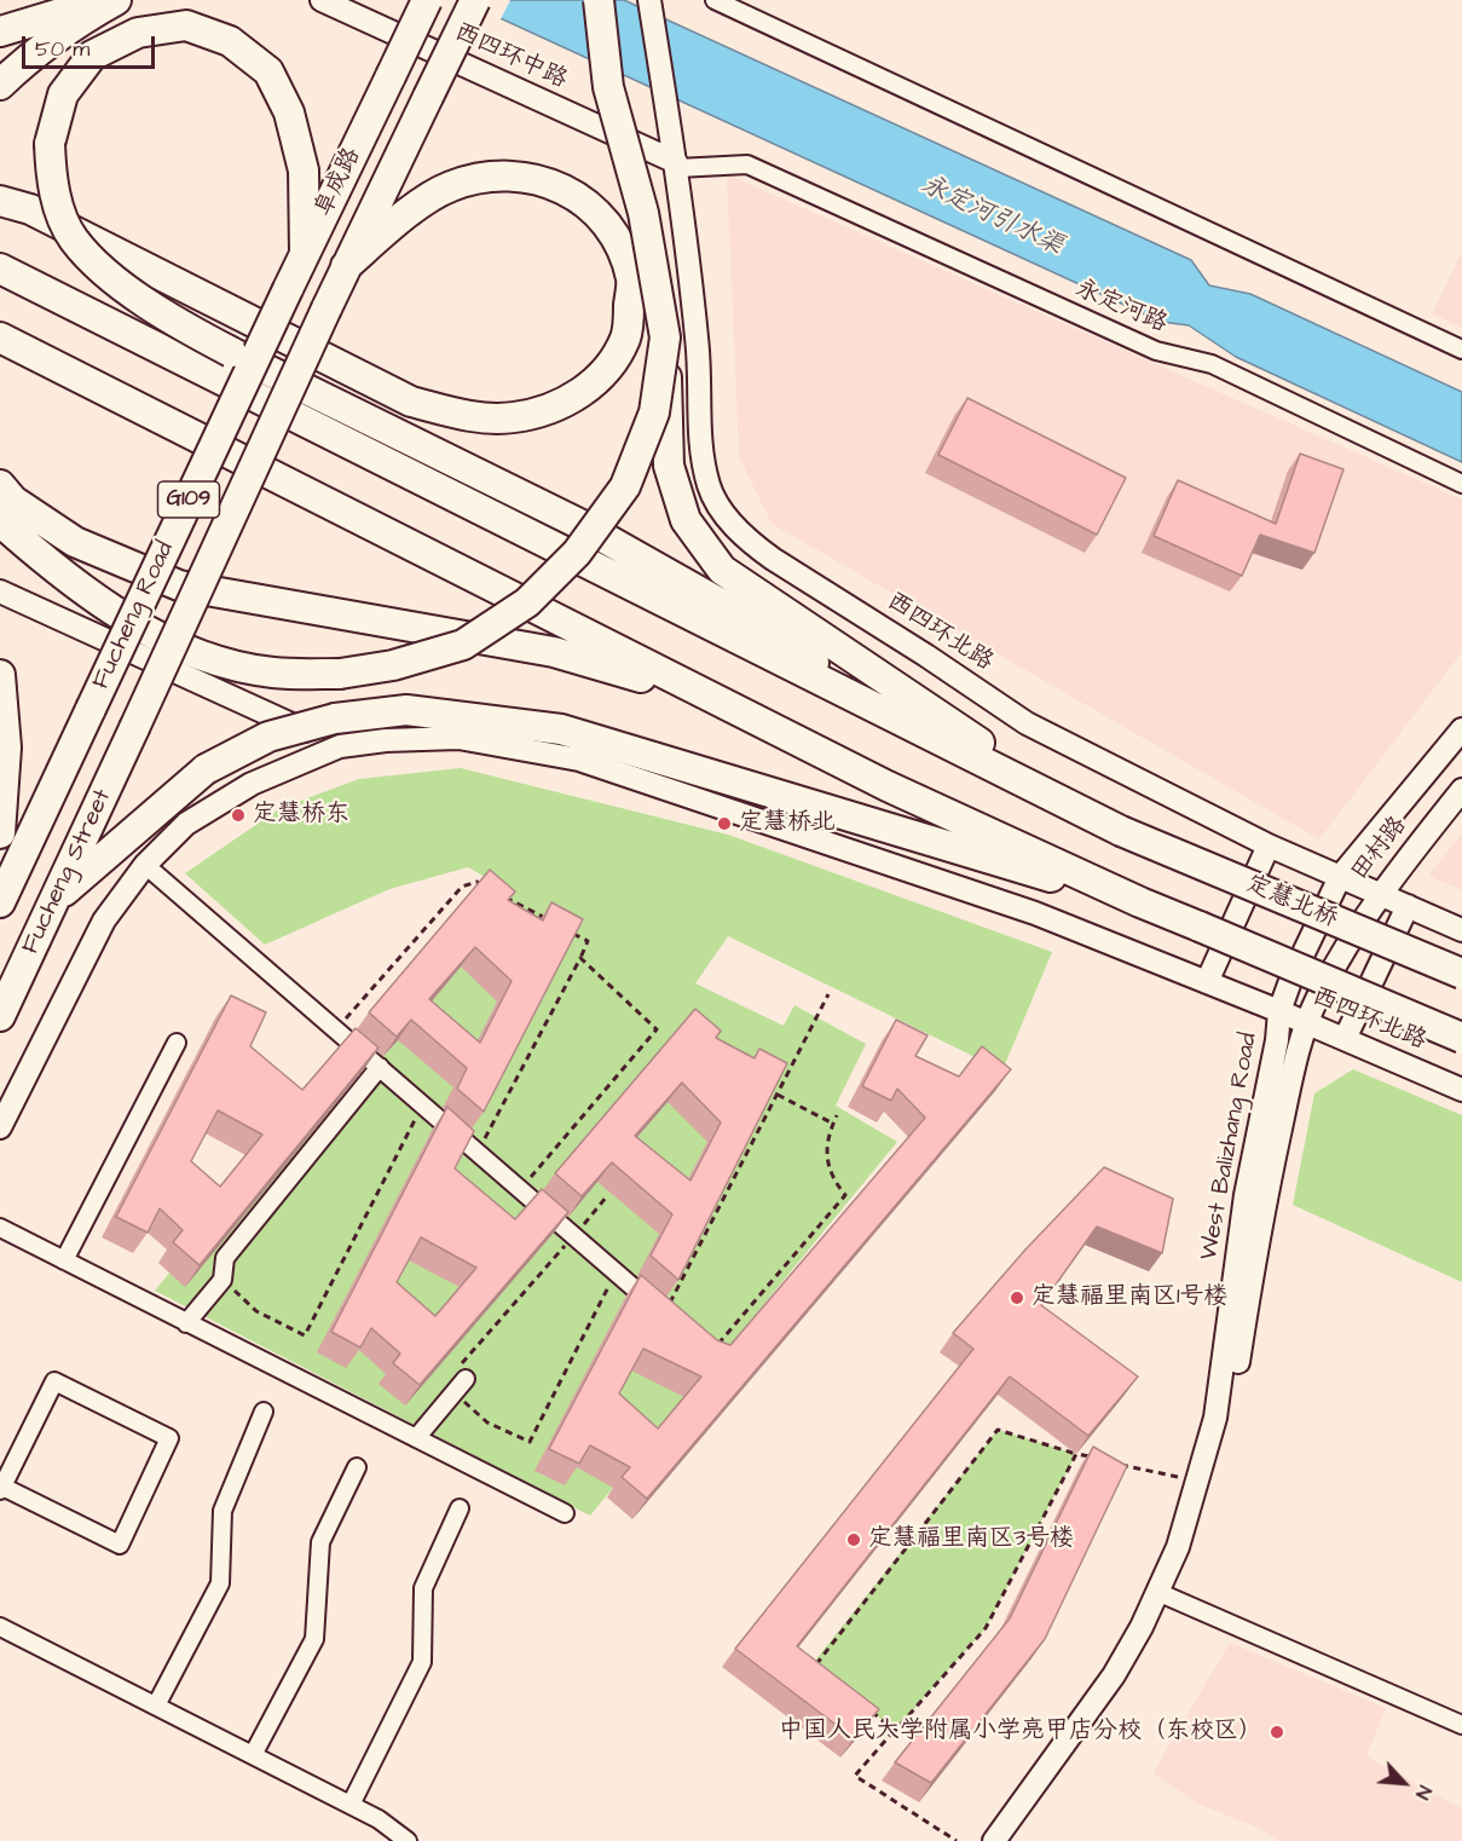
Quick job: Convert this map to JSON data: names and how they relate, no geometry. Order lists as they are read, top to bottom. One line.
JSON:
{"streets":{"highway":["阜成路","G109","Fucheng Road","Fucheng Street","定慧北桥"],"street":["西四环中路","永定河路","西四环北路","田村路","West Balizhang Road"]},"crossings":[["西四环中路","永定河路"],["西四环中路","西四环北路"],["阜成路","Fucheng Road"],["永定河路","西四环北路"],["Fucheng Road","Fucheng Street"],["西四环北路","田村路"],["西四环北路","West Balizhang Road"],["田村路","West Balizhang Road"]],"water":["永定河引水渠"],"places":["定慧桥东","定慧桥北","定慧福里南区1号楼","定慧福里南区3号楼","中国人民大学附属小学亮甲店分校（东校区）"],"scale_bar":"50 m","north":"bottom right"}
